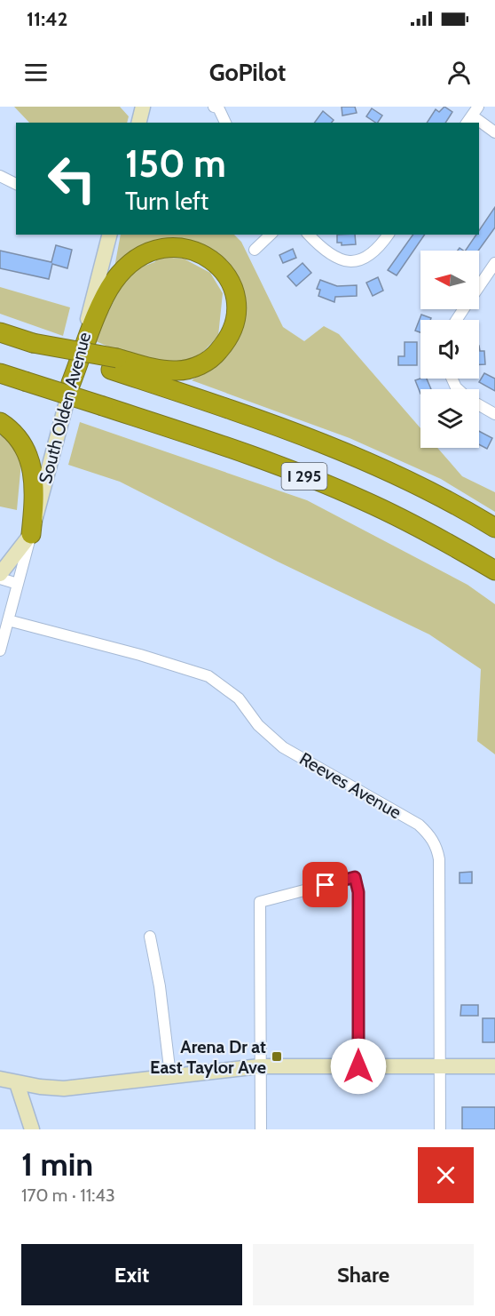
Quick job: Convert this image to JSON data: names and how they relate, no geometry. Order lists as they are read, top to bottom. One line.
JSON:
{"streets":{"highway":["I 295"],"main road":["South Olden Avenue"],"street":["Reeves Avenue"]},"places":{"transit":["Arena Dr at East Taylor Ave"]},"north":"left","page":{"status":"11:42","header":"GoPilot","turn":["150 m","Turn left"],"heading":["1 min","170 m · 11:43"],"buttons":["Exit","Share"]}}
